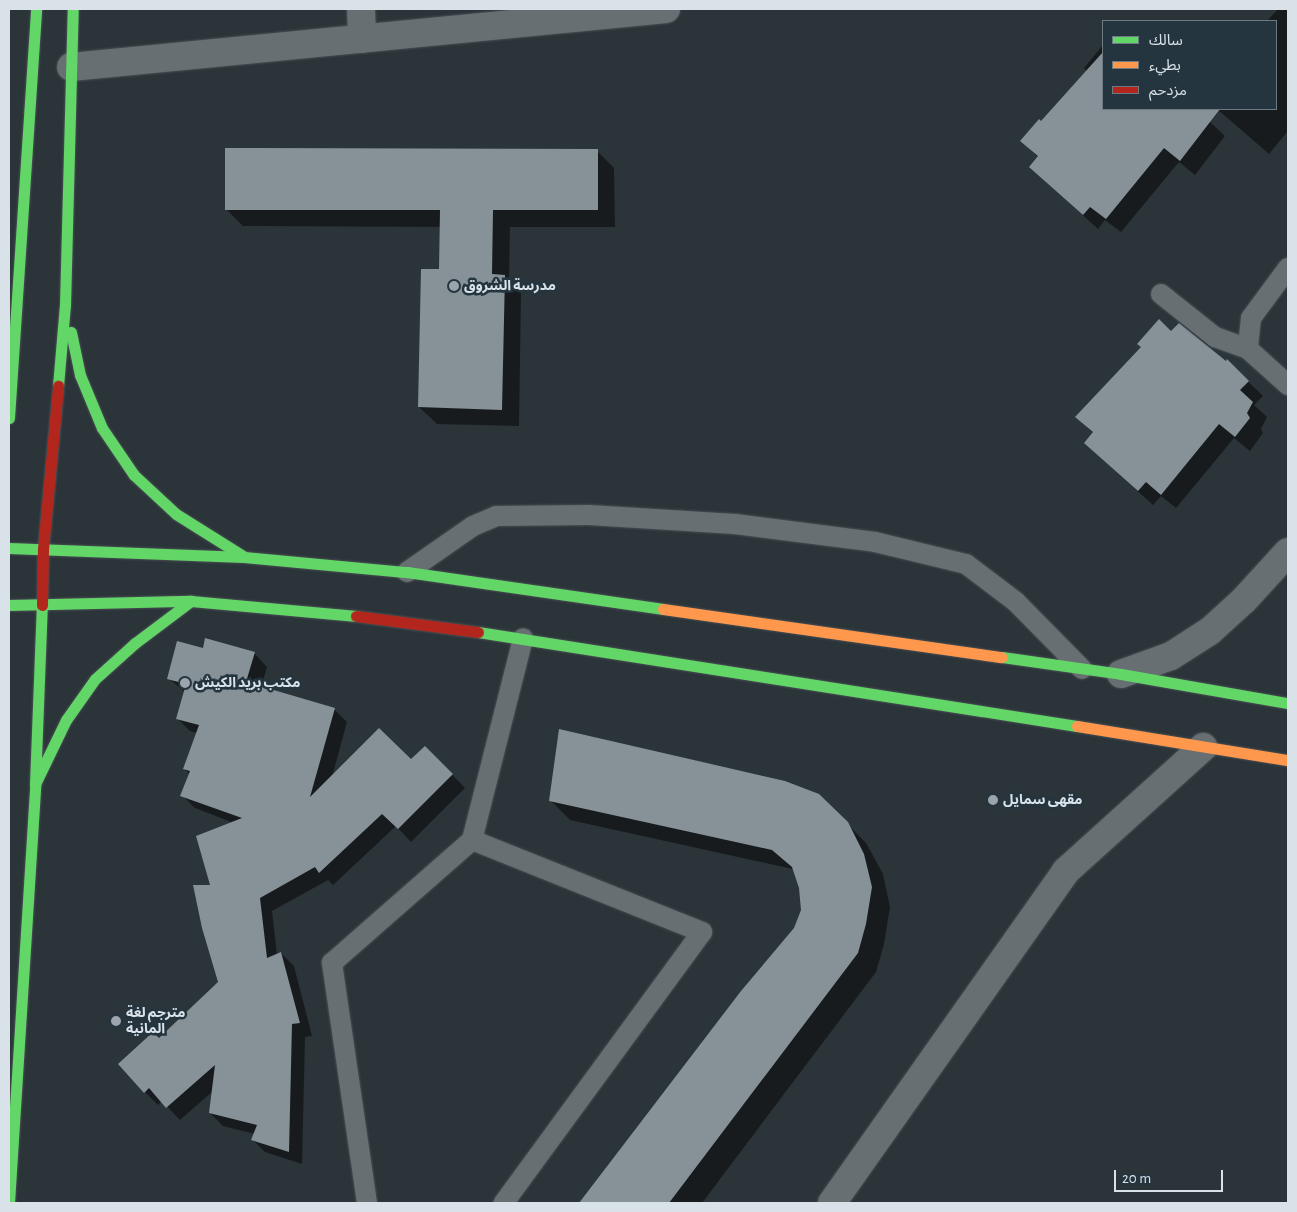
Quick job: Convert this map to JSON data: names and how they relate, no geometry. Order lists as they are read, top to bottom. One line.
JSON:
{"places":["مدرسة الشروق","مكتب بريد الكيش","مقهى سمايل","مترجم لغة المانية"],"legend":["سالك","بطيء","مزدحم"],"scale_bar":"20 m"}
